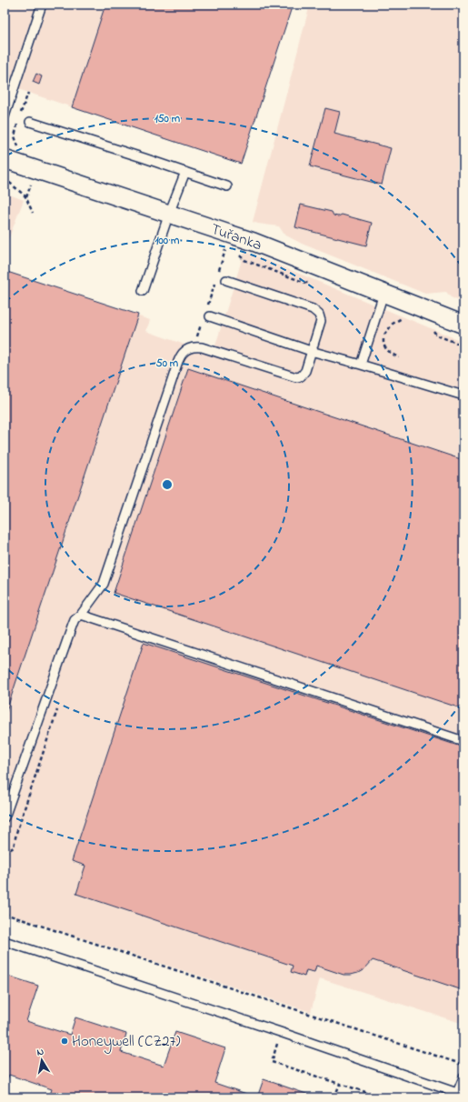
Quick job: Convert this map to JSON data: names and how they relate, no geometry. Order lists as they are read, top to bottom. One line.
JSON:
{"streets":{"street":["Tuřanka"]},"places":["Honeywell (CZ27)"],"north":"top","rings":["150 m","100 m","50 m"]}
